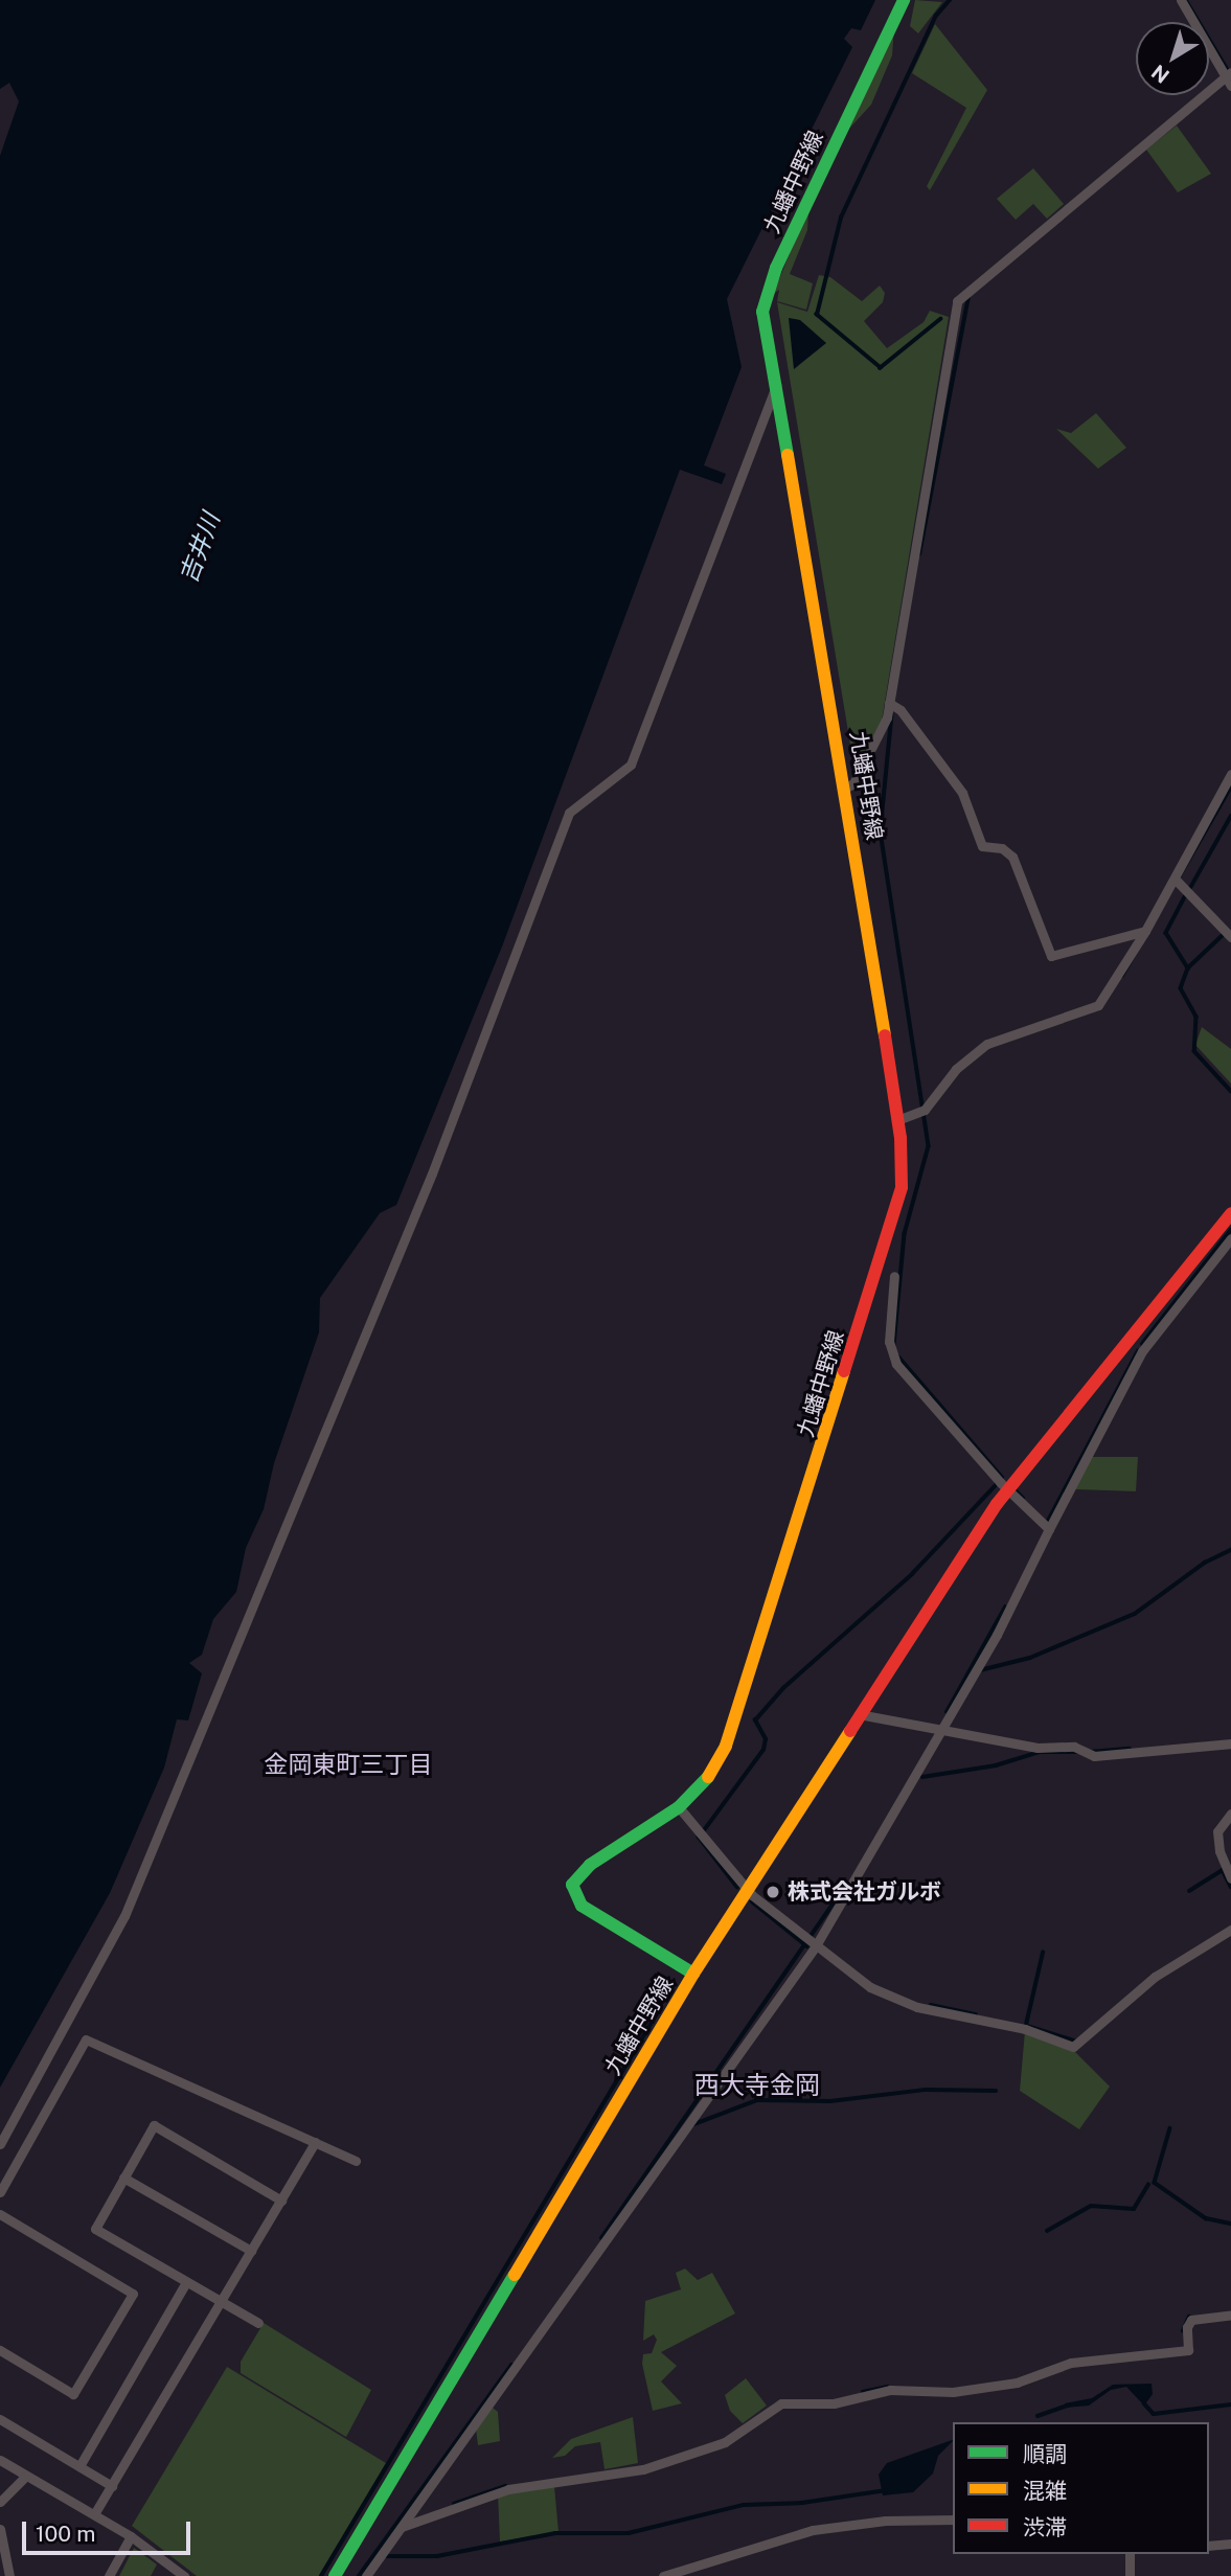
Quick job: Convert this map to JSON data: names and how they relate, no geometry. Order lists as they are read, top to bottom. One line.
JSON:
{"streets":{"main road":["九蟠中野線"]},"districts":["金岡東町三丁目","西大寺金岡"],"water":["吉井川"],"places":["株式会社ガルボ"],"legend":["順調","混雑","渋滞"],"scale_bar":"100 m","north":"bottom left"}
